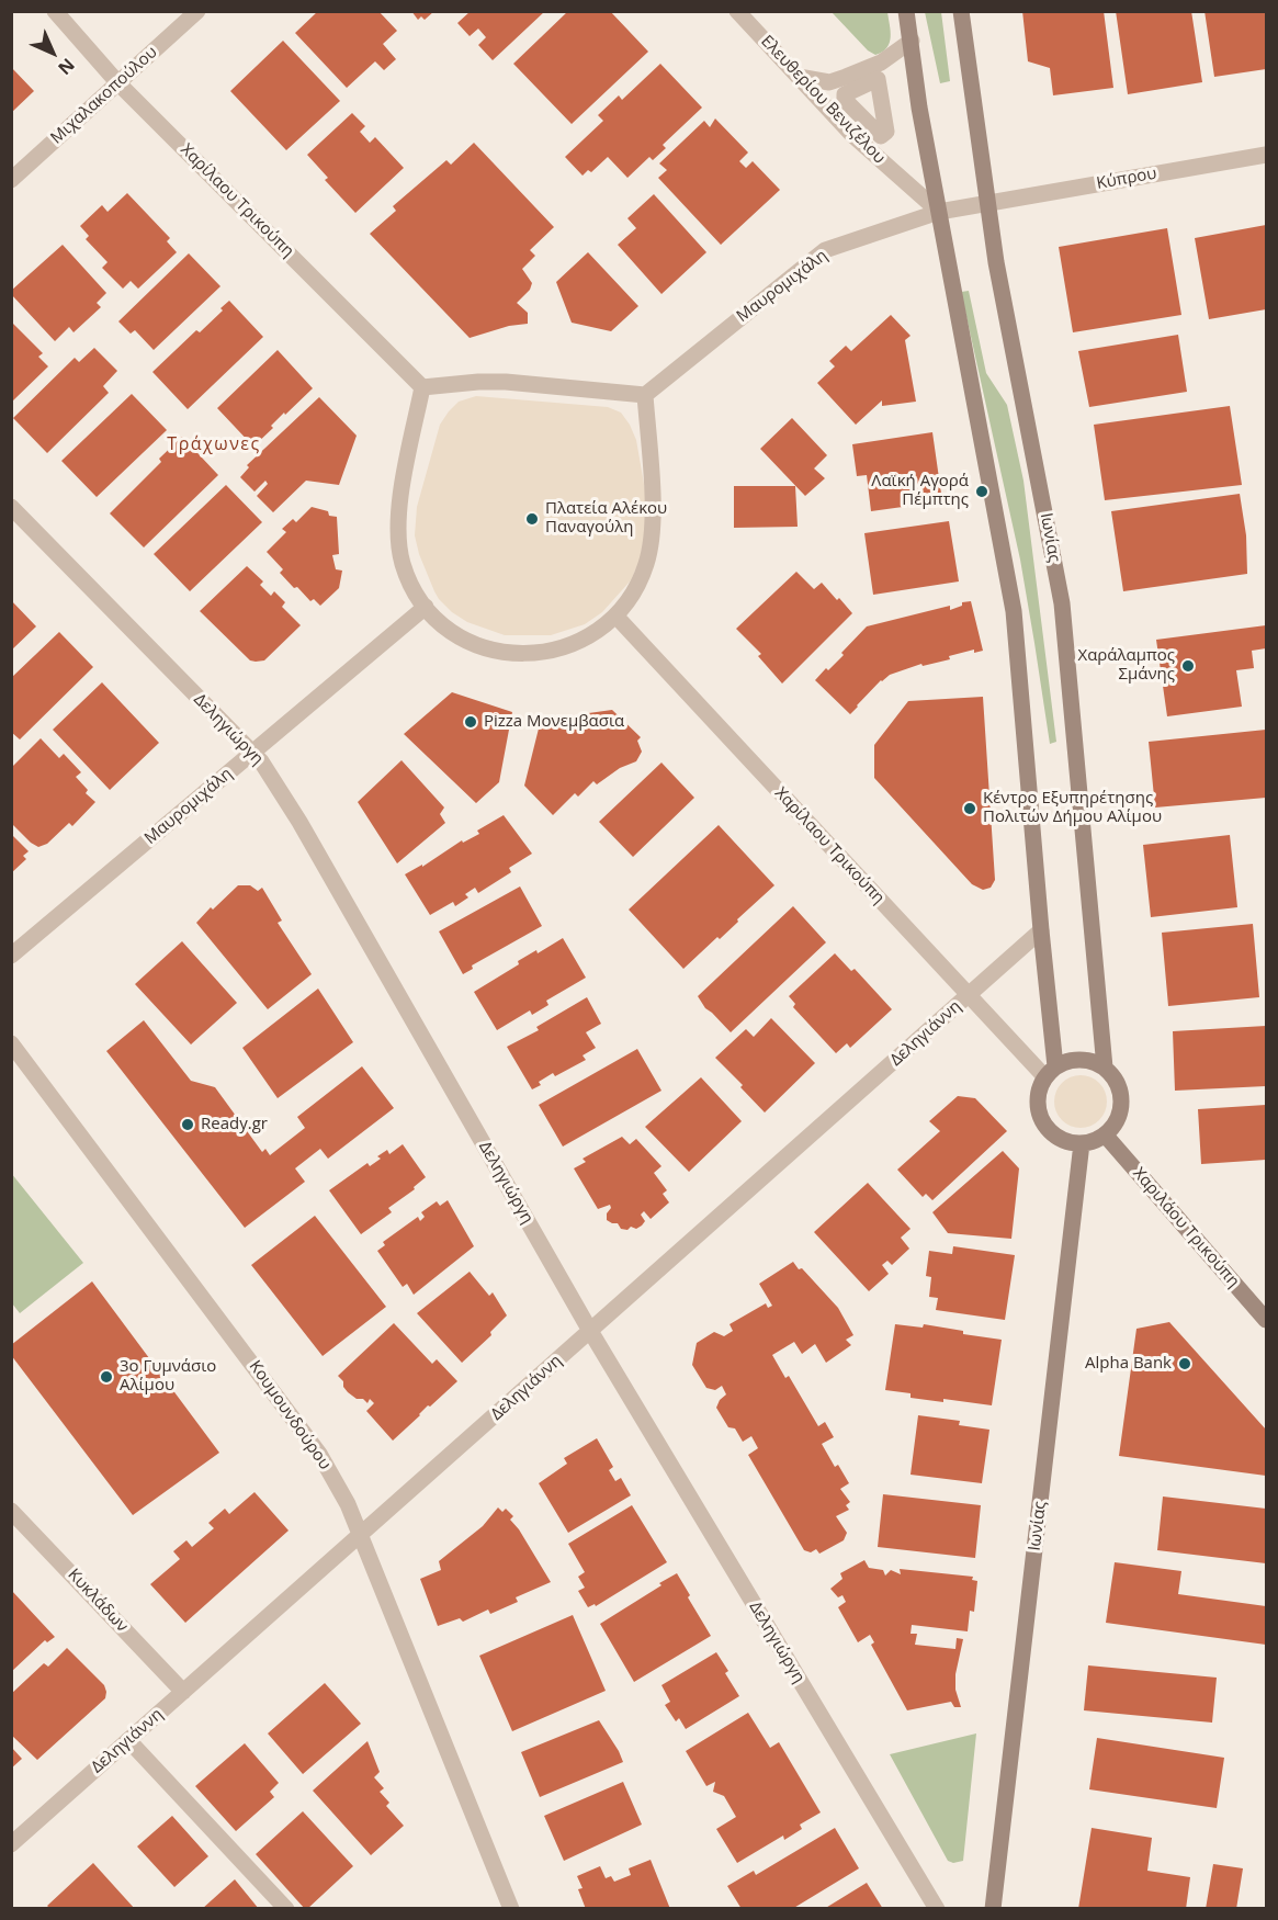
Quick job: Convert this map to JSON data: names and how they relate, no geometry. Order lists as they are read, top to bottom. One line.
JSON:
{"streets":{"street":["Μιχαλακοπούλου","Ελευθερίου Βενιζέλου","Κύπρου","Χαρίλαου Τρικούπη","Μαυρομιχάλη","Ιωνίας","Δεληγιώργη","Δεληγιάννη","Χαριλάου Τρικούπη","Κουμουνδούρου","Κυκλάδων"]},"crossings":[["Μιχαλακοπούλου","Χαρίλαου Τρικούπη"],["Ελευθερίου Βενιζέλου","Κύπρου"],["Ελευθερίου Βενιζέλου","Μαυρομιχάλη"],["Κύπρου","Μαυρομιχάλη"],["Κύπρου","Ιωνίας"],["Χαρίλαου Τρικούπη","Ιωνίας"],["Χαρίλαου Τρικούπη","Δεληγιάννη"],["Χαρίλαου Τρικούπη","Χαριλάου Τρικούπη"],["Μαυρομιχάλη","Δεληγιώργη"],["Ιωνίας","Χαριλάου Τρικούπη"],["Δεληγιώργη","Δεληγιάννη"],["Δεληγιάννη","Κουμουνδούρου"],["Δεληγιάννη","Κυκλάδων"]],"districts":["Τράχωνες"],"places":["Λαϊκή Αγορά Πέμπτης","Πλατεία Αλέκου Παναγούλη","Χαράλαμπος Σμάνης","Pizza Μονεμβασια","Κέντρο Εξυπηρέτησης Πολιτών Δήμου Αλίμου","Ready.gr","Alpha Bank","3ο Γυμνάσιο Αλίμου"],"north":"bottom right"}
